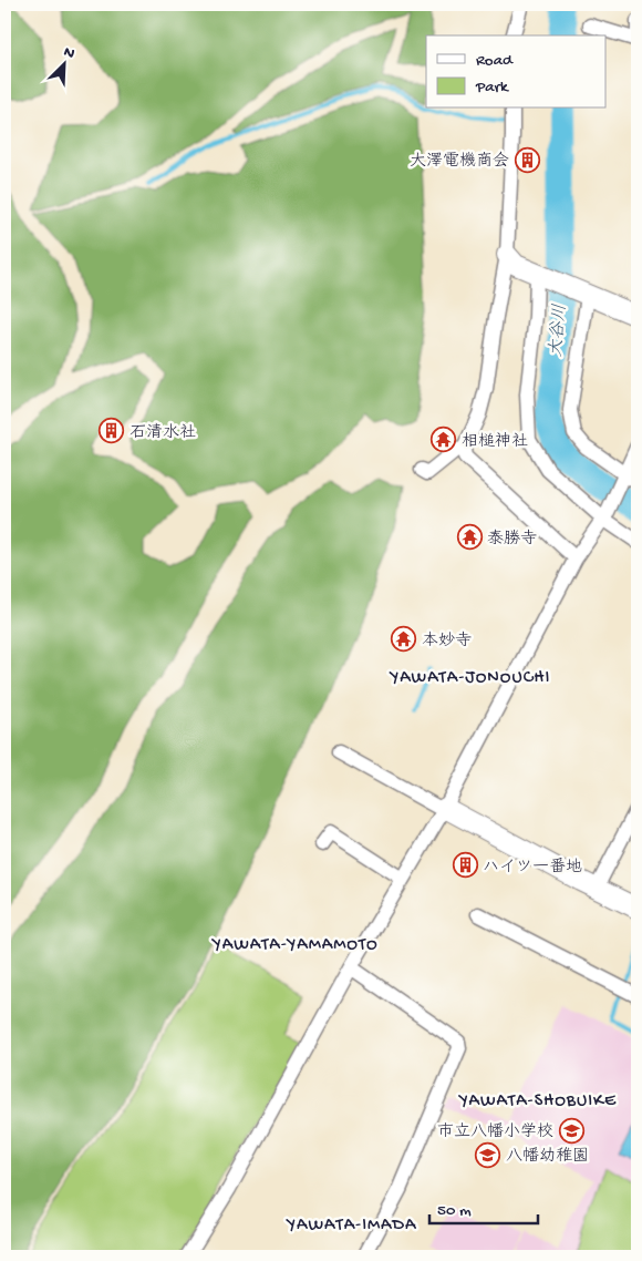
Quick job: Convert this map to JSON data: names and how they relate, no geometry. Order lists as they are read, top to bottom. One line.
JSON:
{"districts":["YAWATA-JONOUCHI","YAWATA-YAMAMOTO","YAWATA-SHOBUIKE","YAWATA-IMADA"],"water":["大谷川"],"places":{"building":["大澤電機商会","石清水社","ハイツ一番地"],"temple":["相槌神社","泰勝寺","本妙寺"],"school or university":["市立八幡小学校","八幡幼稚園"]},"legend":["Road","Park"],"scale_bar":"50 m","north":"top right"}
